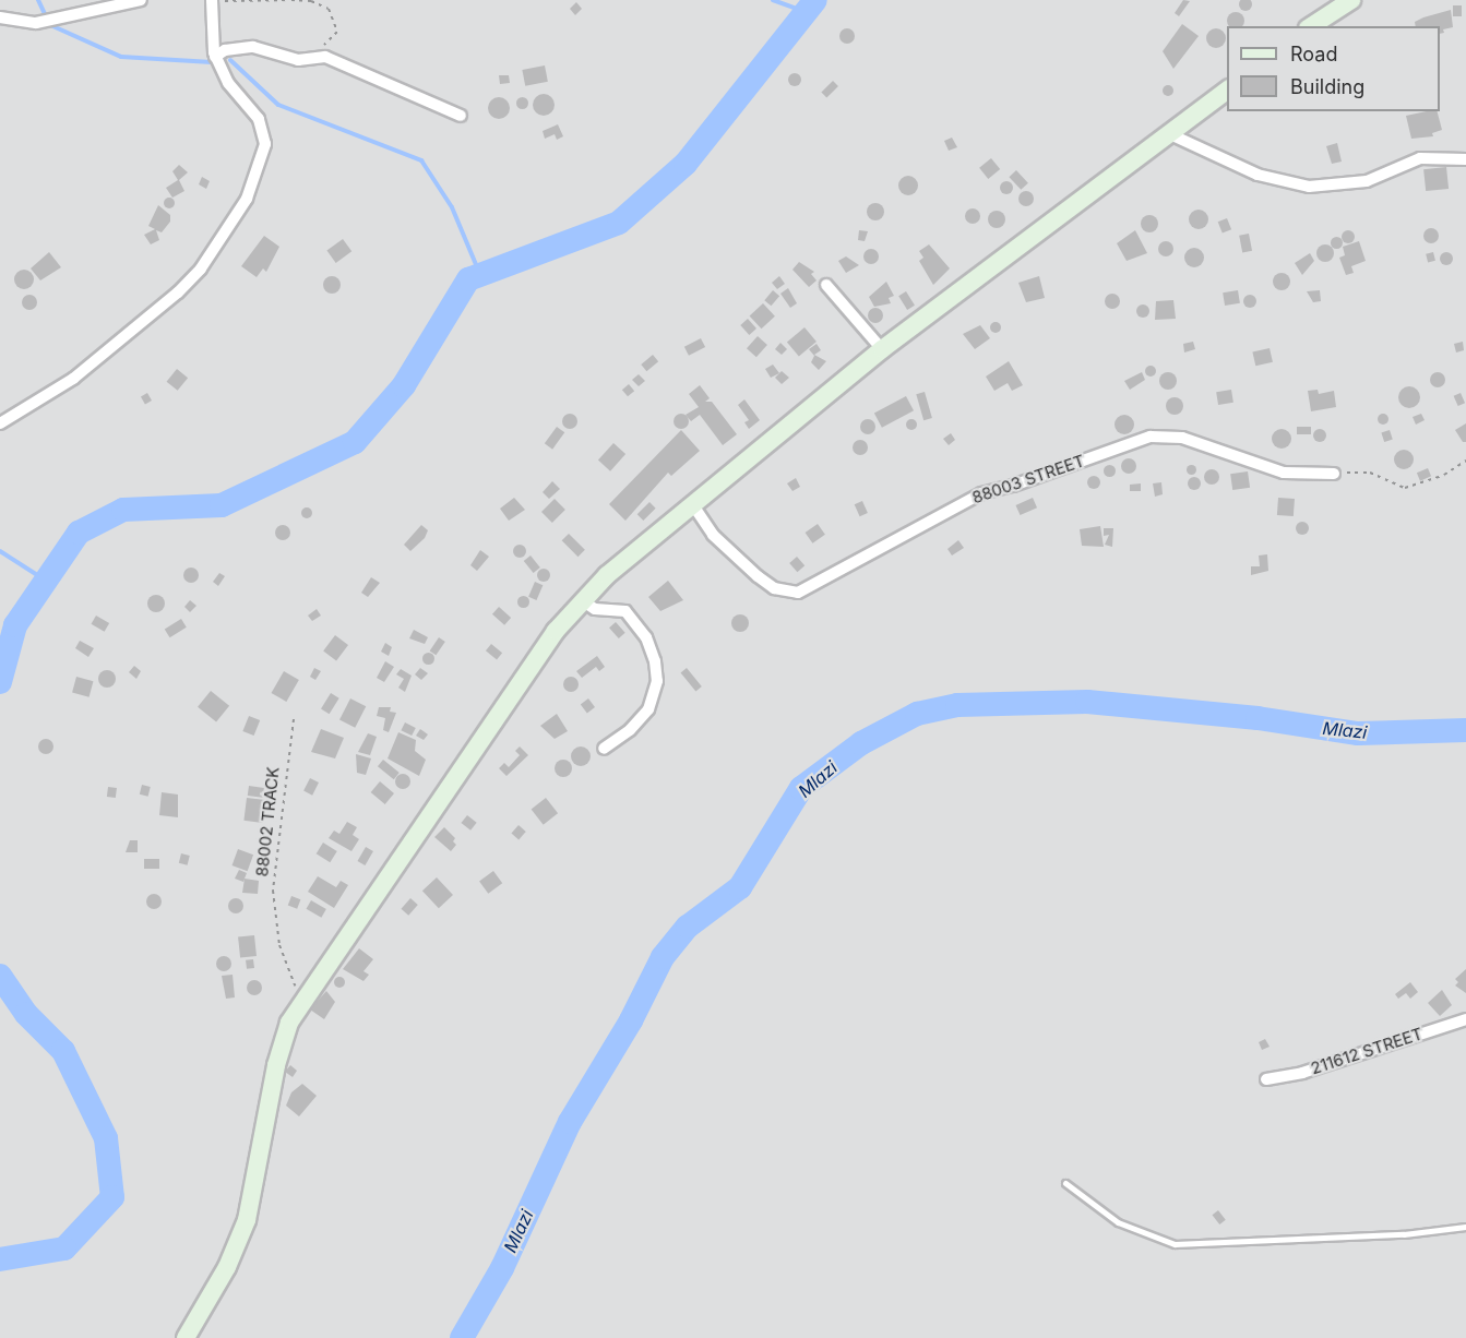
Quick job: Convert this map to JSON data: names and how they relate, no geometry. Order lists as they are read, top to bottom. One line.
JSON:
{"streets":{"street":["88003 STREET","211612 STREET"],"path":["88002 TRACK"]},"water":["Mlazi"],"legend":["Road","Building"]}
